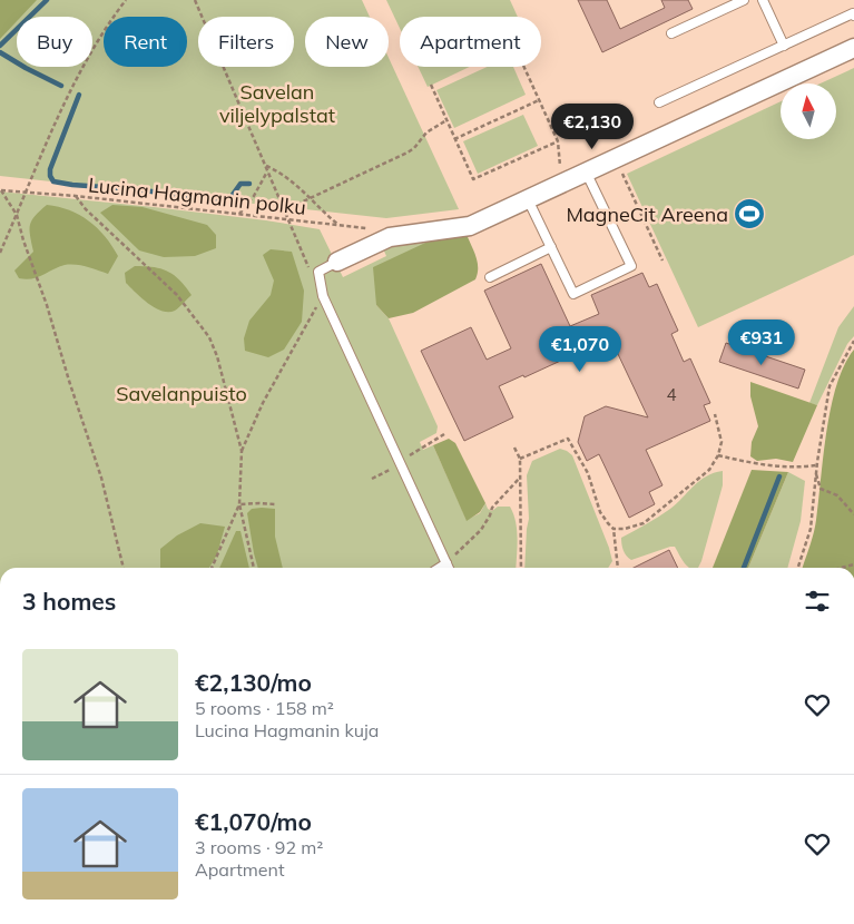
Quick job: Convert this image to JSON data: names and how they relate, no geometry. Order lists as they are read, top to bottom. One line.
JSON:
{"streets":{"path":["Lucina Hagmanin polku"]},"parks":["Savelan viljelypalstat","Savelanpuisto"],"places":{"sports":["MagneCit Areena"]},"house_numbers":["4"],"north":"top","page":{"chip":["Buy","Rent","Filters","New","Apartment"],"price":["€2,130","€931","€1,070"],"heading":"3 homes","list":[{"name":"€2,130/mo","note":"5 rooms · 158 m² · Lucina Hagmanin kuja"},{"name":"€1,070/mo","note":"3 rooms · 92 m² · Apartment"}]}}
